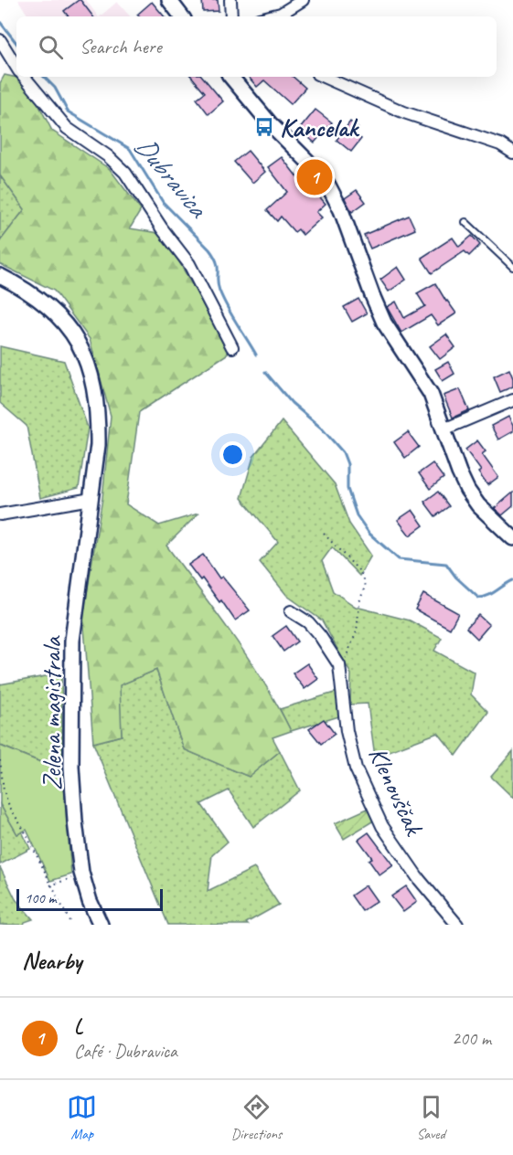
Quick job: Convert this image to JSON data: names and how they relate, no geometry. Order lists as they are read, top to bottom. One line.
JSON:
{"streets":{"street":["Zelena magistrala","Klenovščak"]},"water":["Dubravica"],"places":{"bus stop":["Kancelak"]},"scale_bar":"100 m","page":{"search":"Search here","pins":"1","scale":"100 m","heading":"Nearby","list":[{"mark":"1","name":"L","note":"Café · Dubravica","value":"200 m"}],"nav":["Map","Directions","Saved"]}}
